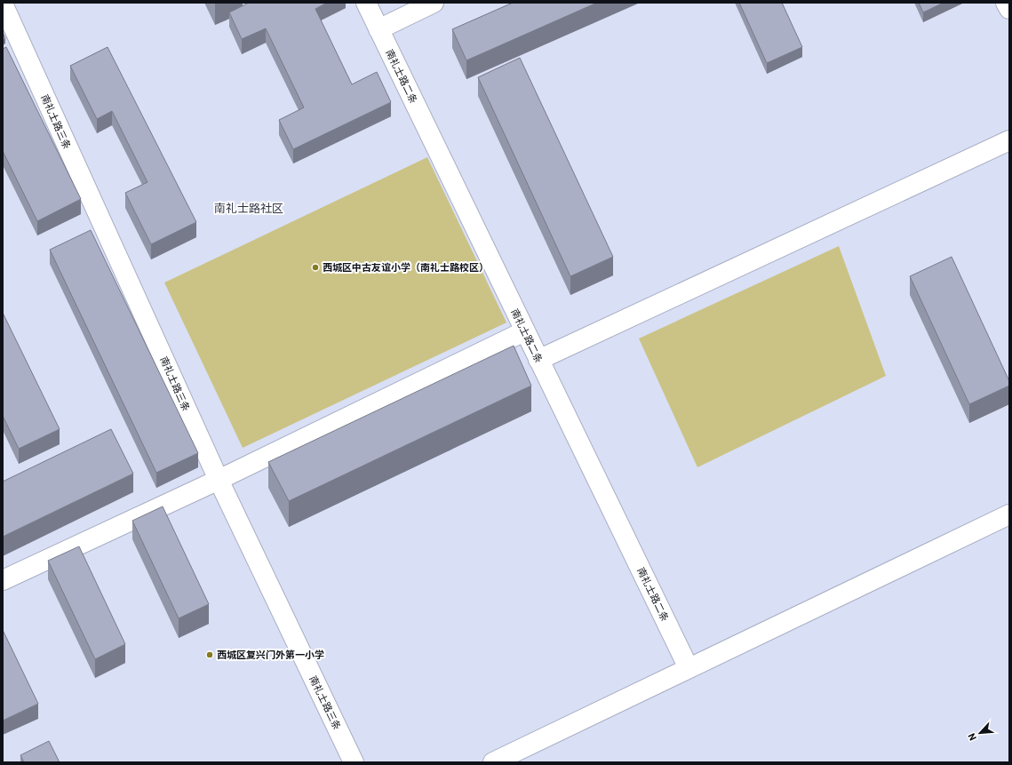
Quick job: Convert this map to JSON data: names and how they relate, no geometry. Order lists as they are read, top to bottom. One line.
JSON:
{"streets":{"street":["南礼士路二条","南礼士路三条"]},"districts":["南礼士路社区"],"places":["西城区中古友谊小学（南礼士路校区）","西城区复兴门外第一小学"],"north":"bottom left"}
